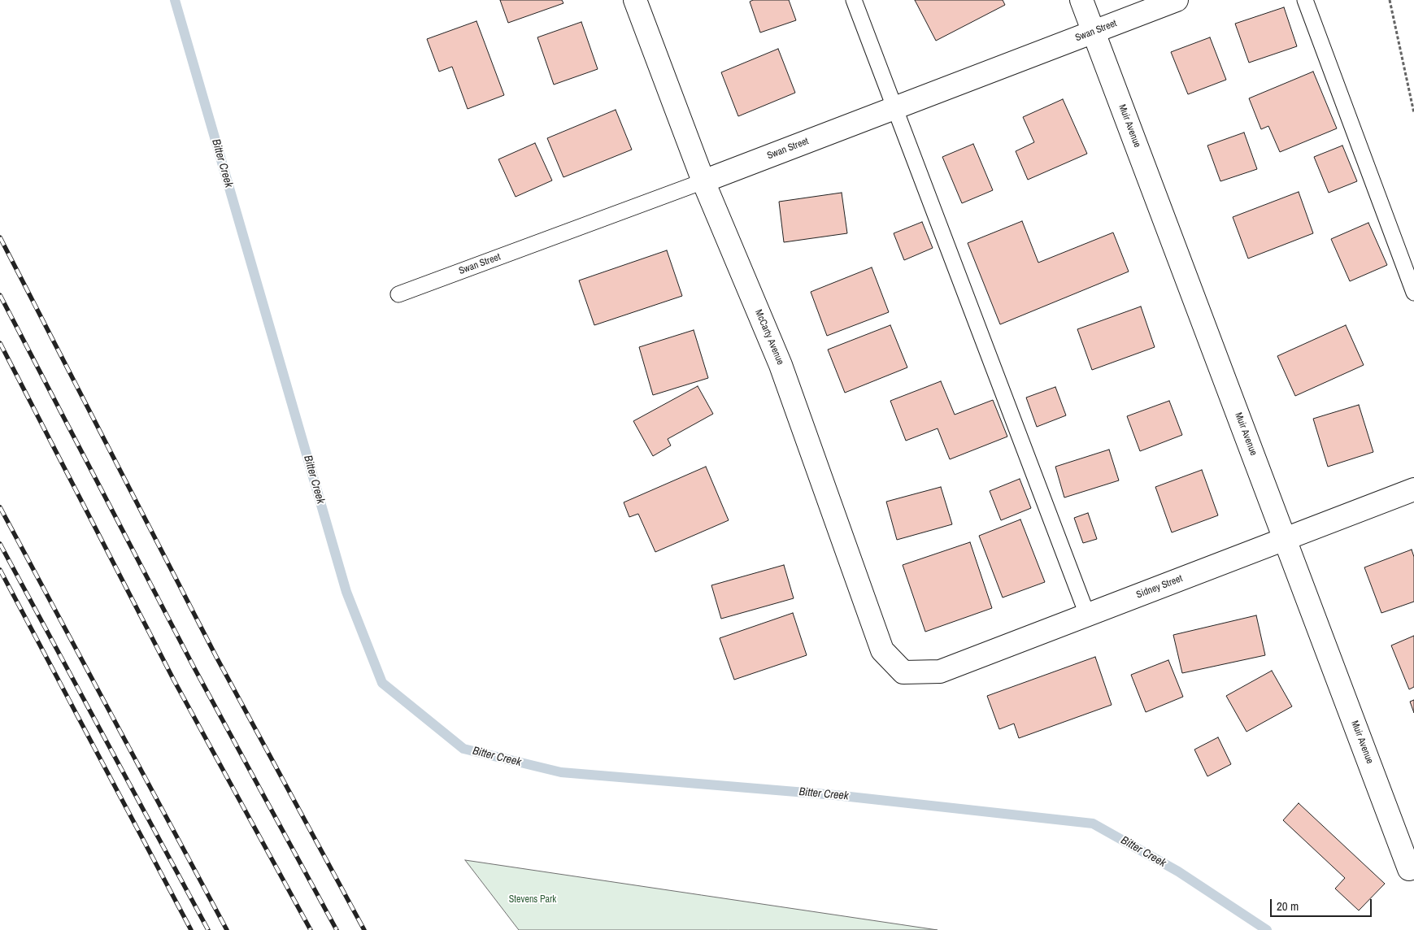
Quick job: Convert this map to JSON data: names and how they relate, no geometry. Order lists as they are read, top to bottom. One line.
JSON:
{"streets":{"street":["Swan Street","Muir Avenue","McCarty Avenue","Sidney Street"]},"crossings":[["Swan Street","Muir Avenue"],["Swan Street","McCarty Avenue"],["Muir Avenue","Sidney Street"],["McCarty Avenue","Sidney Street"]],"water":["Bitter Creek"],"parks":["Stevens Park"],"scale_bar":"20 m"}
